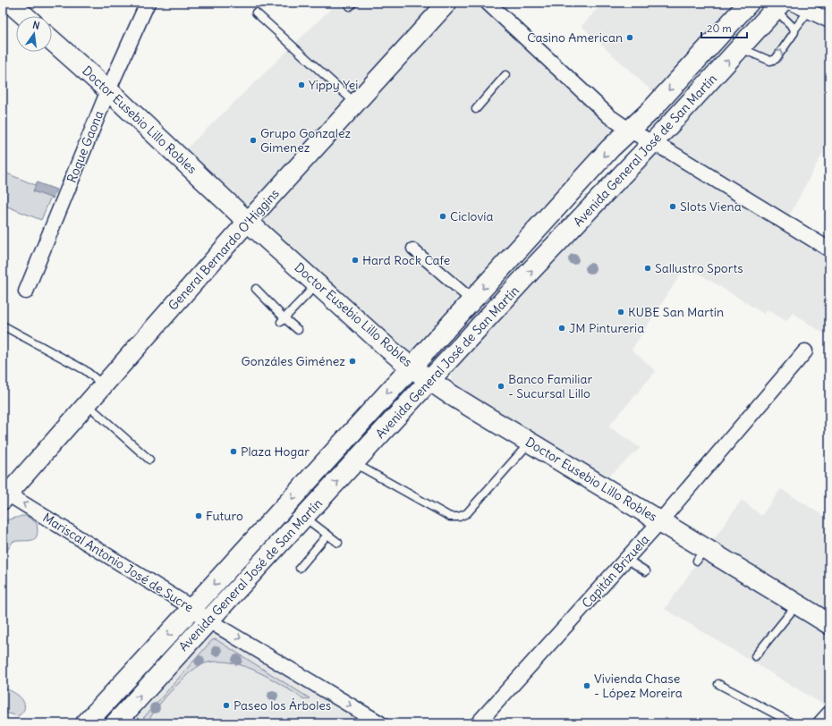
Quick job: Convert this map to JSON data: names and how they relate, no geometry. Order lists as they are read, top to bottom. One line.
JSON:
{"streets":{"main road":["Doctor Eusebio Lillo Robles","Avenida General José de San Martín"],"street":["Roque Gaona","General Bernardo O'Higgins","Mariscal Antonio José de Sucre","Capitán Brizuela"]},"crossings":[["Doctor Eusebio Lillo Robles","Roque Gaona"],["Doctor Eusebio Lillo Robles","Avenida General José de San Martín"],["Doctor Eusebio Lillo Robles","General Bernardo O'Higgins"],["Doctor Eusebio Lillo Robles","Capitán Brizuela"],["Avenida General José de San Martín","Mariscal Antonio José de Sucre"],["General Bernardo O'Higgins","Mariscal Antonio José de Sucre"]],"places":["Casino American","Yippy Yei","Grupo Gonzalez Gimenez","Slots Viena","Ciclovía","Hard Rock Cafe","Sallustro Sports","KUBE San Martín","JM Pintureria","Gonzáles Giménez","Banco Familiar - Sucursal Lillo","Plaza Hogar","Futuro","Vivienda Chase - López Moreira","Paseo los Árboles"],"scale_bar":"20 m","north":"top"}
